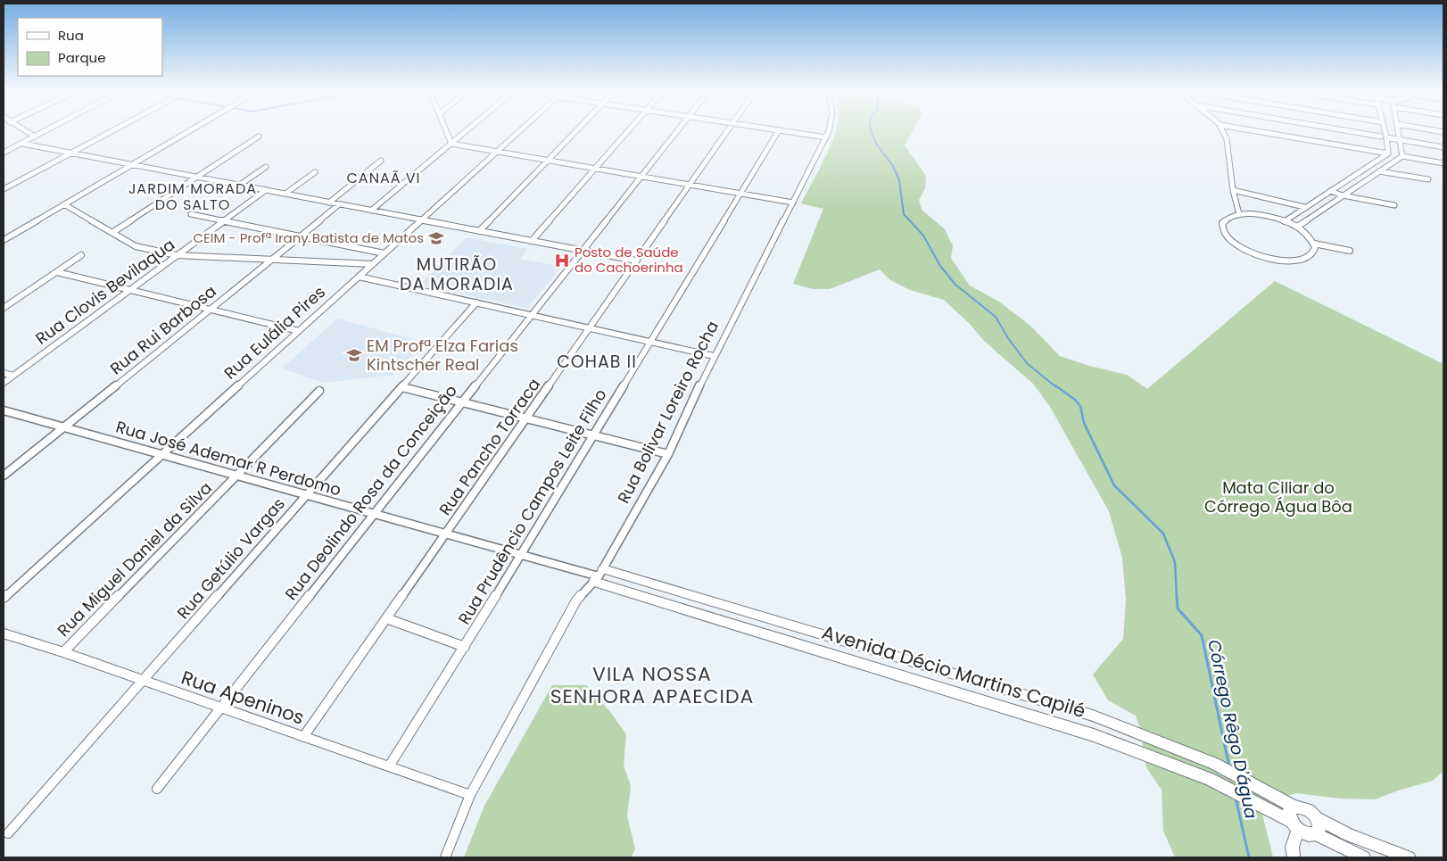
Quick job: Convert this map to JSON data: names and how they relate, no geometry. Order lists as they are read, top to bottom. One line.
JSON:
{"streets":{"street":["Rua Clovis Bevilaqua","Rua Rui Barbosa","Rua Eulália Pires","Rua Bolivar Loreiro Rocha","Rua Pancho Torraca","Rua José Ademar R Perdomo","Rua Deolindo Rosa da Conceição","Rua Prudêncio Campos Leite Filho","Rua Getúlio Vargas","Rua Miguel Daniel da Silva","Avenida Décio Martins Capilé","Rua Apeninos"]},"crossings":[["Rua Rui Barbosa","Rua José Ademar R Perdomo"],["Rua Eulália Pires","Rua José Ademar R Perdomo"],["Rua Bolivar Loreiro Rocha","Rua José Ademar R Perdomo"],["Rua Bolivar Loreiro Rocha","Avenida Décio Martins Capilé"],["Rua Bolivar Loreiro Rocha","Rua Apeninos"],["Rua Pancho Torraca","Rua José Ademar R Perdomo"],["Rua Pancho Torraca","Rua Apeninos"],["Rua José Ademar R Perdomo","Rua Deolindo Rosa da Conceição"],["Rua José Ademar R Perdomo","Rua Prudêncio Campos Leite Filho"],["Rua José Ademar R Perdomo","Rua Getúlio Vargas"],["Rua José Ademar R Perdomo","Rua Miguel Daniel da Silva"],["Rua José Ademar R Perdomo","Avenida Décio Martins Capilé"],["Rua Deolindo Rosa da Conceição","Rua Apeninos"],["Rua Prudêncio Campos Leite Filho","Rua Apeninos"],["Rua Getúlio Vargas","Rua Apeninos"],["Rua Miguel Daniel da Silva","Rua Apeninos"]],"districts":["CANAÃ VI","JARDIM MORADA DO SALTO","MUTIRÃO DA MORADIA","COHAB II","VILA NOSSA SENHORA APAECIDA"],"water":["Córrego Rêgo D'água"],"parks":["Mata Ciliar do Córrego Água Bôa"],"places":{"school or university":["CEIM - Profª Irany Batista de Matos","EM Profª Elza Farias Kintscher Real"],"hospital":["Posto de Saúde do Cachoerinha"]},"legend":["Rua","Parque"]}
